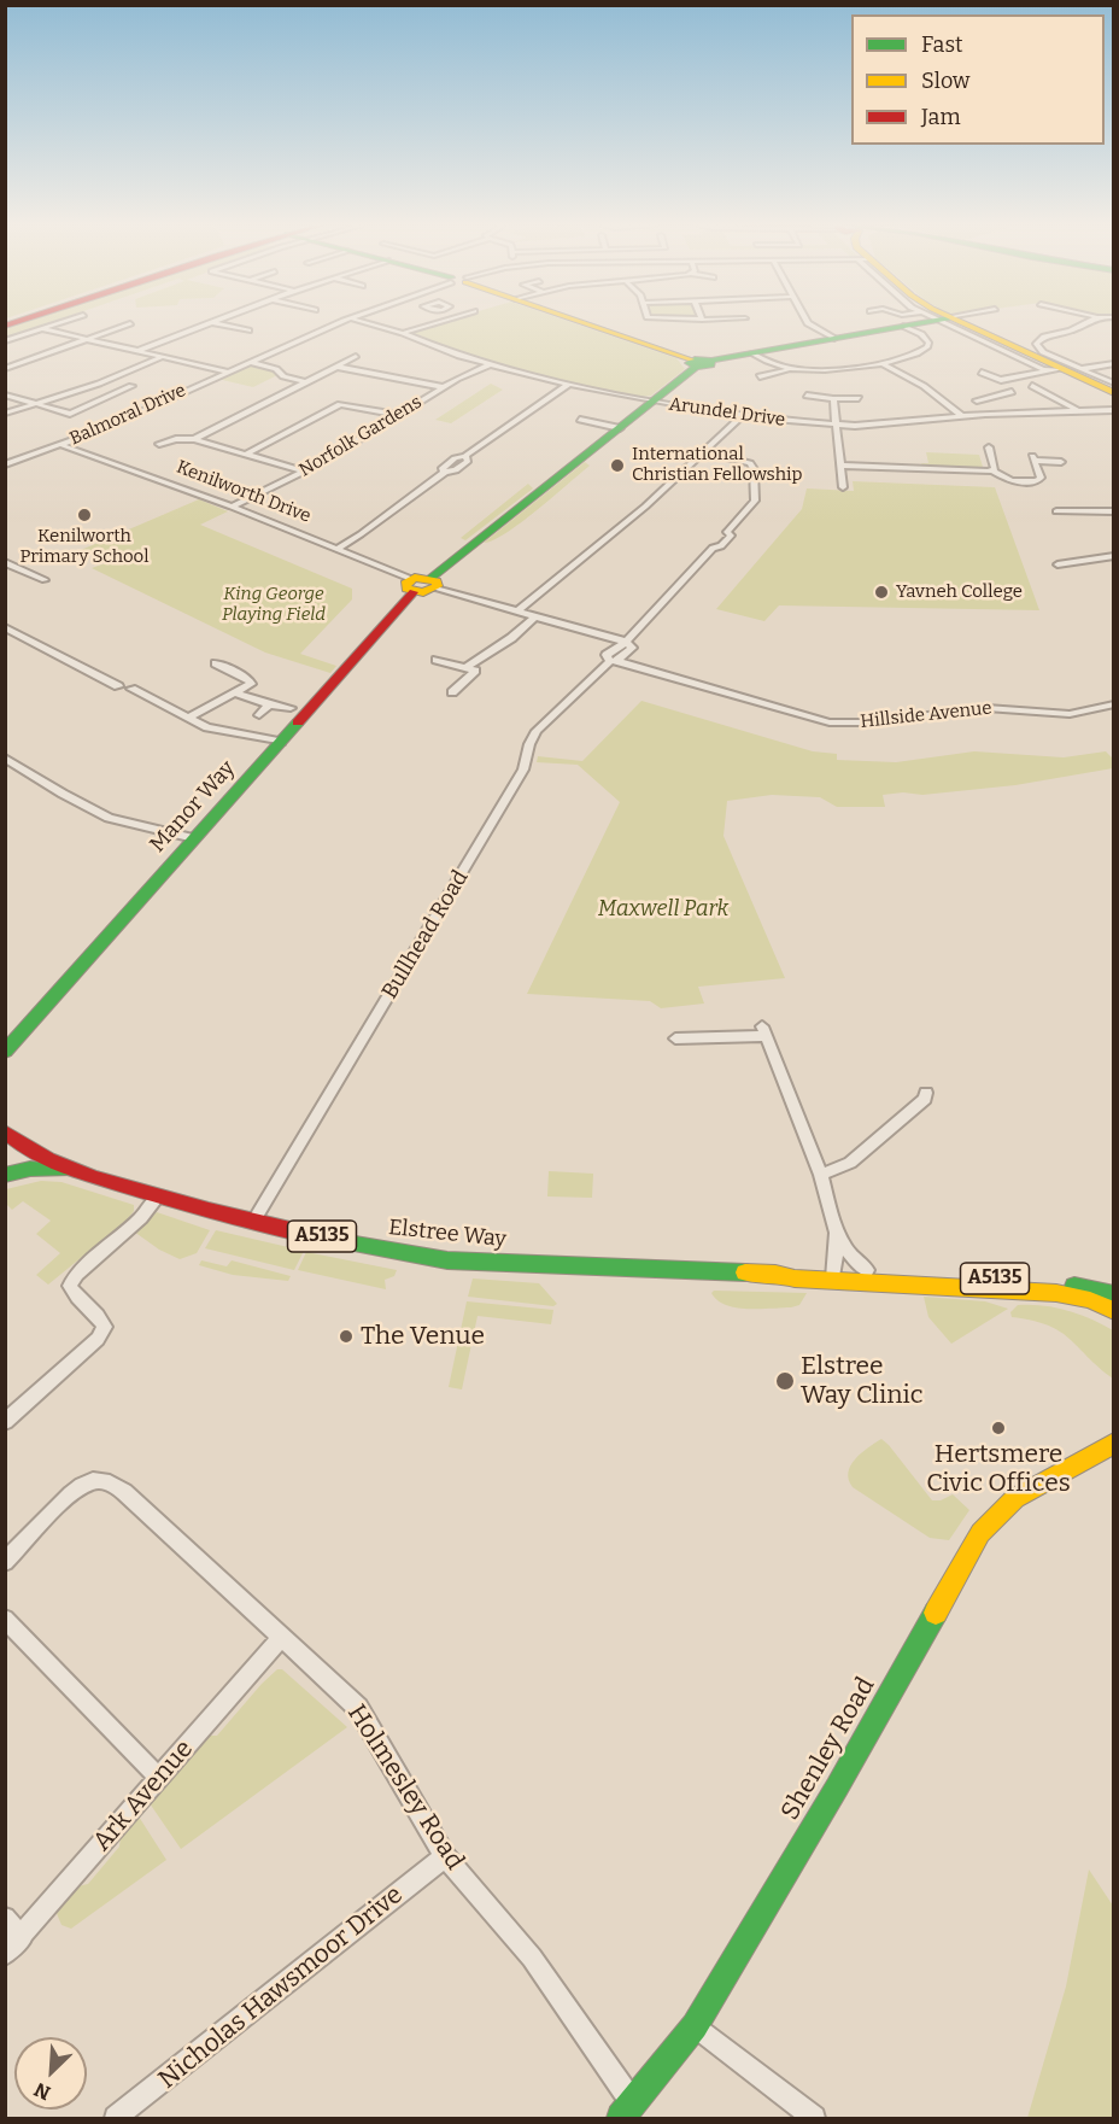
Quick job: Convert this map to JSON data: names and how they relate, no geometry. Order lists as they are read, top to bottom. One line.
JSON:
{"streets":{"main road":["Manor Way","Elstree Way","A5135","Shenley Road"],"street":["Arundel Drive","Balmoral Drive","Norfolk Gardens","Kenilworth Drive","Hillside Avenue","Bullhead Road","Holmesley Road","Ark Avenue","Nicholas Hawsmoor Drive"]},"crossings":[["Arundel Drive","Norfolk Gardens"],["Balmoral Drive","Kenilworth Drive"],["Norfolk Gardens","Kenilworth Drive"],["Kenilworth Drive","Manor Way"],["Hillside Avenue","Bullhead Road"],["Bullhead Road","Elstree Way"],["Shenley Road","Holmesley Road"],["Holmesley Road","Ark Avenue"],["Holmesley Road","Nicholas Hawsmoor Drive"]],"parks":["King George Playing Field","Maxwell Park"],"places":["International Christian Fellowship","Kenilworth Primary School","Yavneh College","The Venue","Elstree Way Clinic","Hertsmere Civic Offices"],"legend":["Fast","Slow","Jam"],"north":"bottom left"}
